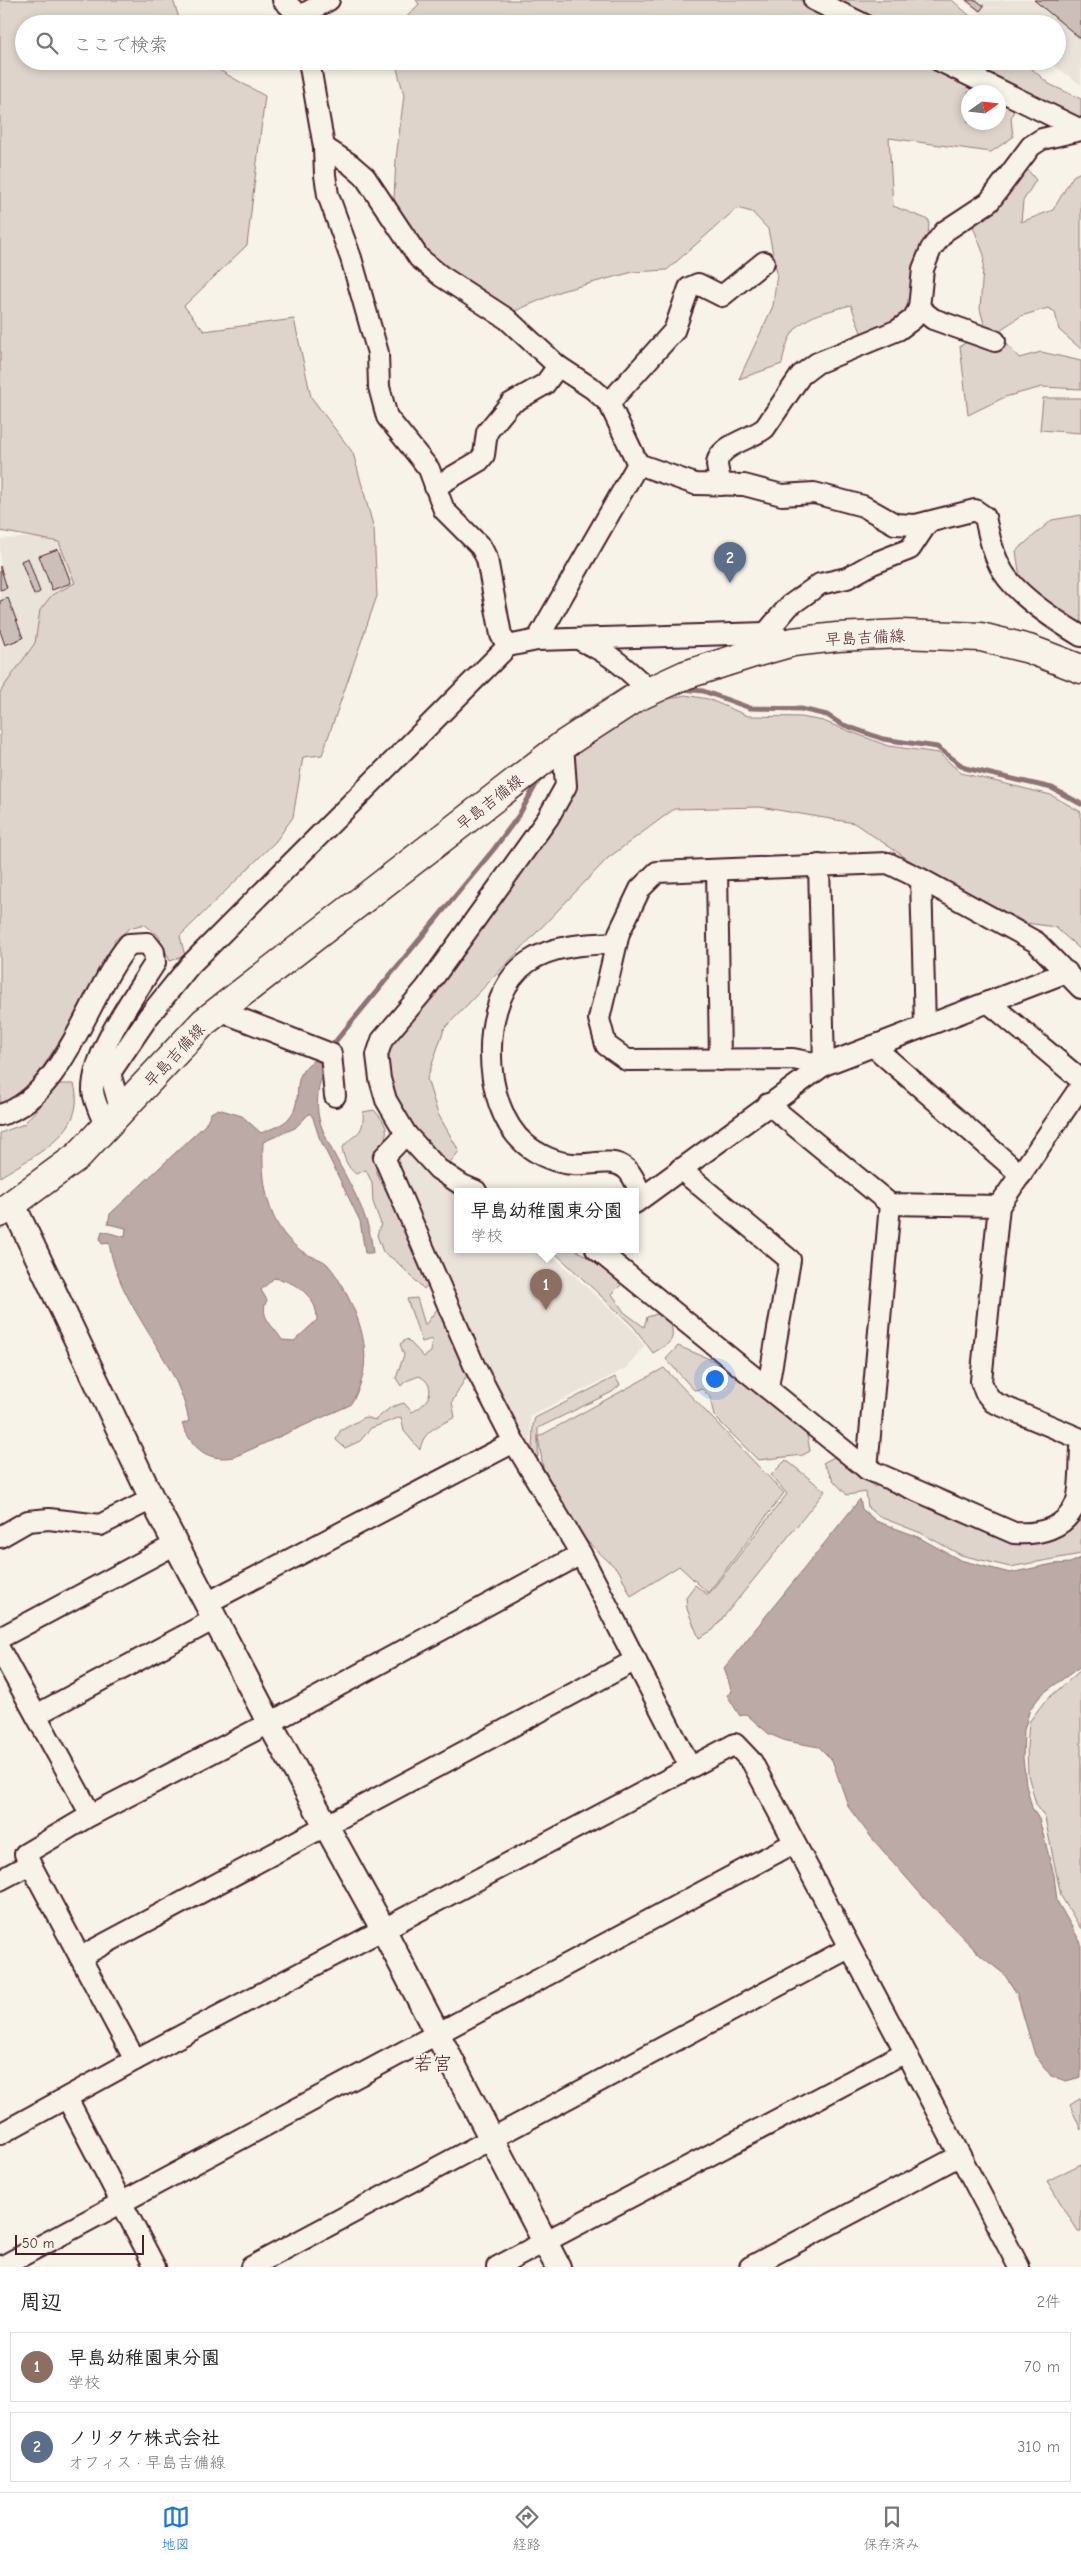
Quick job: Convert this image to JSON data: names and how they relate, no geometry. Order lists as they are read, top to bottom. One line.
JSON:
{"streets":{"main road":["早島吉備線"]},"districts":["若宮"],"scale_bar":"50 m","north":"right","page":{"search":"ここで検索","pins":["2","1"],"popup":["早島幼稚園東分園","学校"],"scale":"50 m","heading":["周辺","2件"],"list":[{"mark":"1","name":"早島幼稚園東分園","note":"学校","value":"70 m"},{"mark":"2","name":"ノリタケ株式会社","note":"オフィス · 早島吉備線","value":"310 m"}],"nav":["地図","経路","保存済み"]}}
